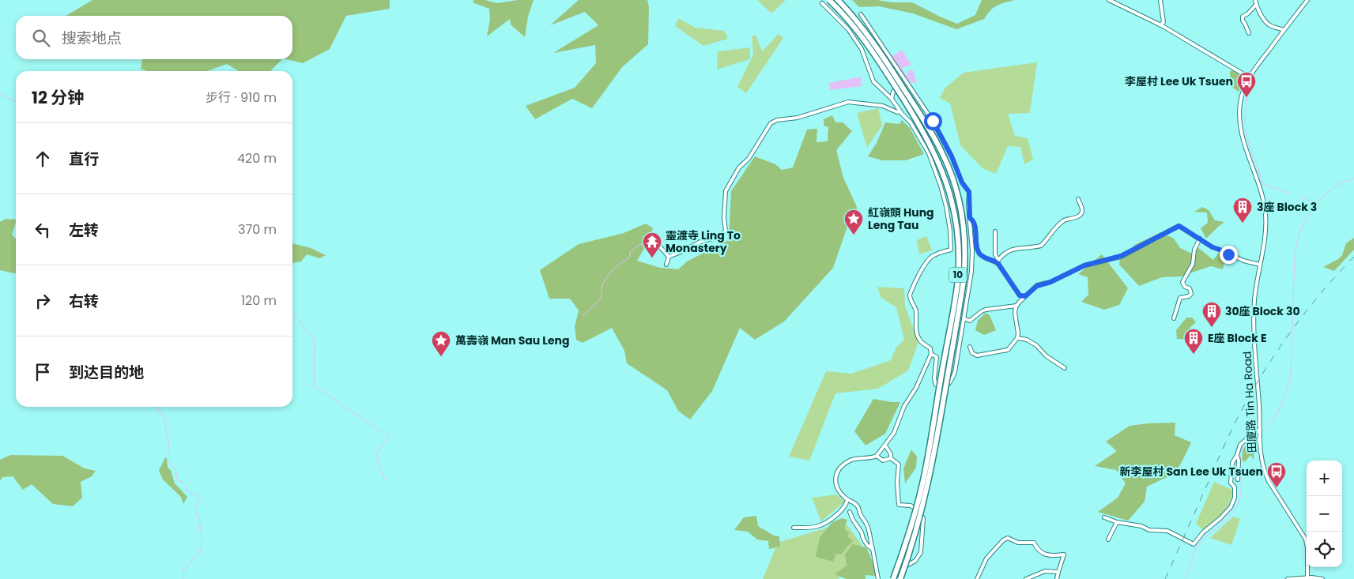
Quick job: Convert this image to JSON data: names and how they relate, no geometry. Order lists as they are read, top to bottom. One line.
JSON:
{"streets":{"highway":["10"],"street":["田廈路 Tin Ha Road"]},"places":{"bus stop":["李屋村 Lee Uk Tsuen","新李屋村 San Lee Uk Tsuen"],"building":["3座 Block 3","30座 Block 30","E座 Block E"],"place":["紅嶺頭 Hung Leng Tau","萬壽嶺 Man Sau Leng"],"temple":["靈渡寺 Ling To Monastery"]},"page":{"search":"搜索地点","heading":["12 分钟","步行 · 910 m"],"list":[["直行","420 m"],["左转","370 m"],["右转","120 m"],"到达目的地"],"map_buttons":["+","−"]}}
